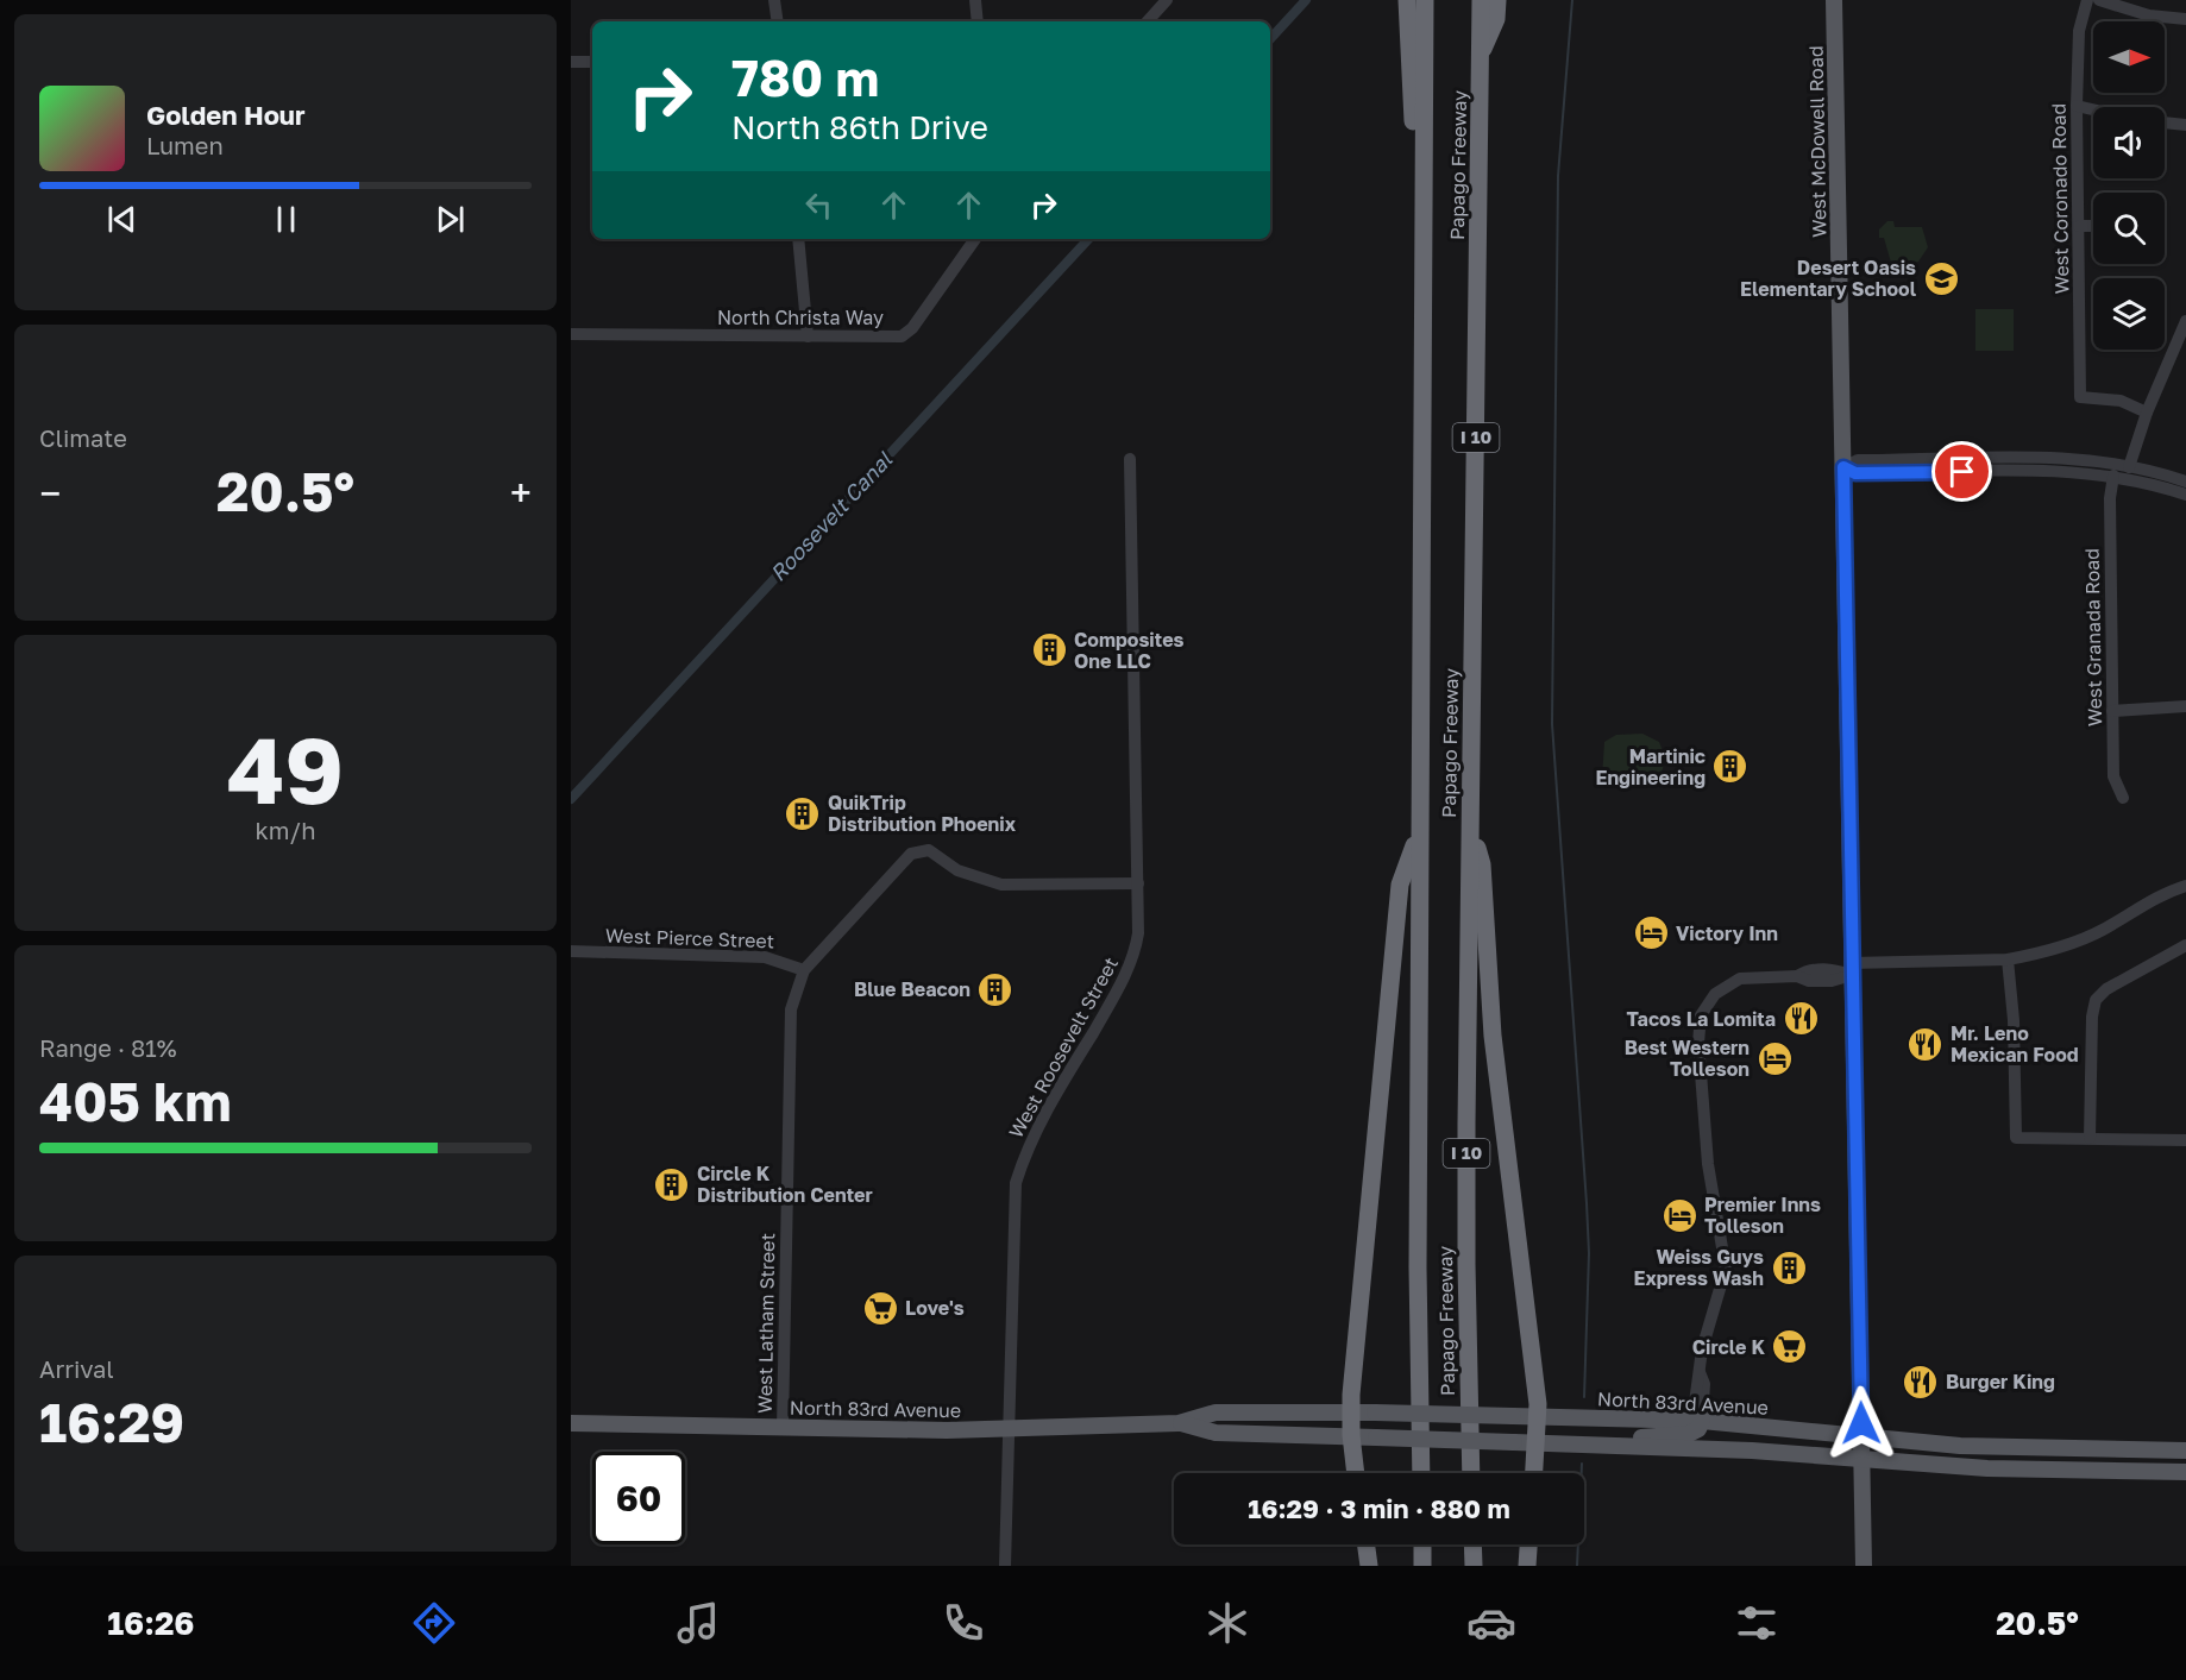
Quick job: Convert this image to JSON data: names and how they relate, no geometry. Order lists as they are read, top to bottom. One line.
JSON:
{"streets":{"highway":["Papago Freeway","I 10"],"main road":["West McDowell Road","North 83rd Avenue"],"street":["West Coronado Road","North Christa Way","West Granada Road","West Pierce Street","West Roosevelt Street","West Latham Street"]},"crossings":[["West McDowell Road","North 83rd Avenue"],["West Pierce Street","West Latham Street"],["West Roosevelt Street","West Latham Street"],["West Roosevelt Street","North 83rd Avenue"],["West Latham Street","North 83rd Avenue"]],"water":["Roosevelt Canal"],"places":{"school or university":["Desert Oasis Elementary School"],"building":["Composites One LLC","Martinic Engineering","QuikTrip Distribution Phoenix","Blue Beacon","Circle K Distribution Center","Weiss Guys Express Wash"],"hotel":["Victory Inn","Best Western Tolleson","Premier Inns Tolleson"],"restaurant":["Tacos La Lomita","Mr. Leno Mexican Food","Burger King"],"supermarket":["Love's","Circle K"]},"north":"right","page":{"turn":["780 m","North 86th Drive"],"song":["Golden Hour","Lumen"],"tile":["Climate",["49","km/h"],["Range · 81%","405 km"],["Arrival","16:29"]],"heat":["−","20.5°","+"],"limit":"60","trip":"16:29 · 3 min · 880 m","tabs":["16:26","20.5°"]}}
